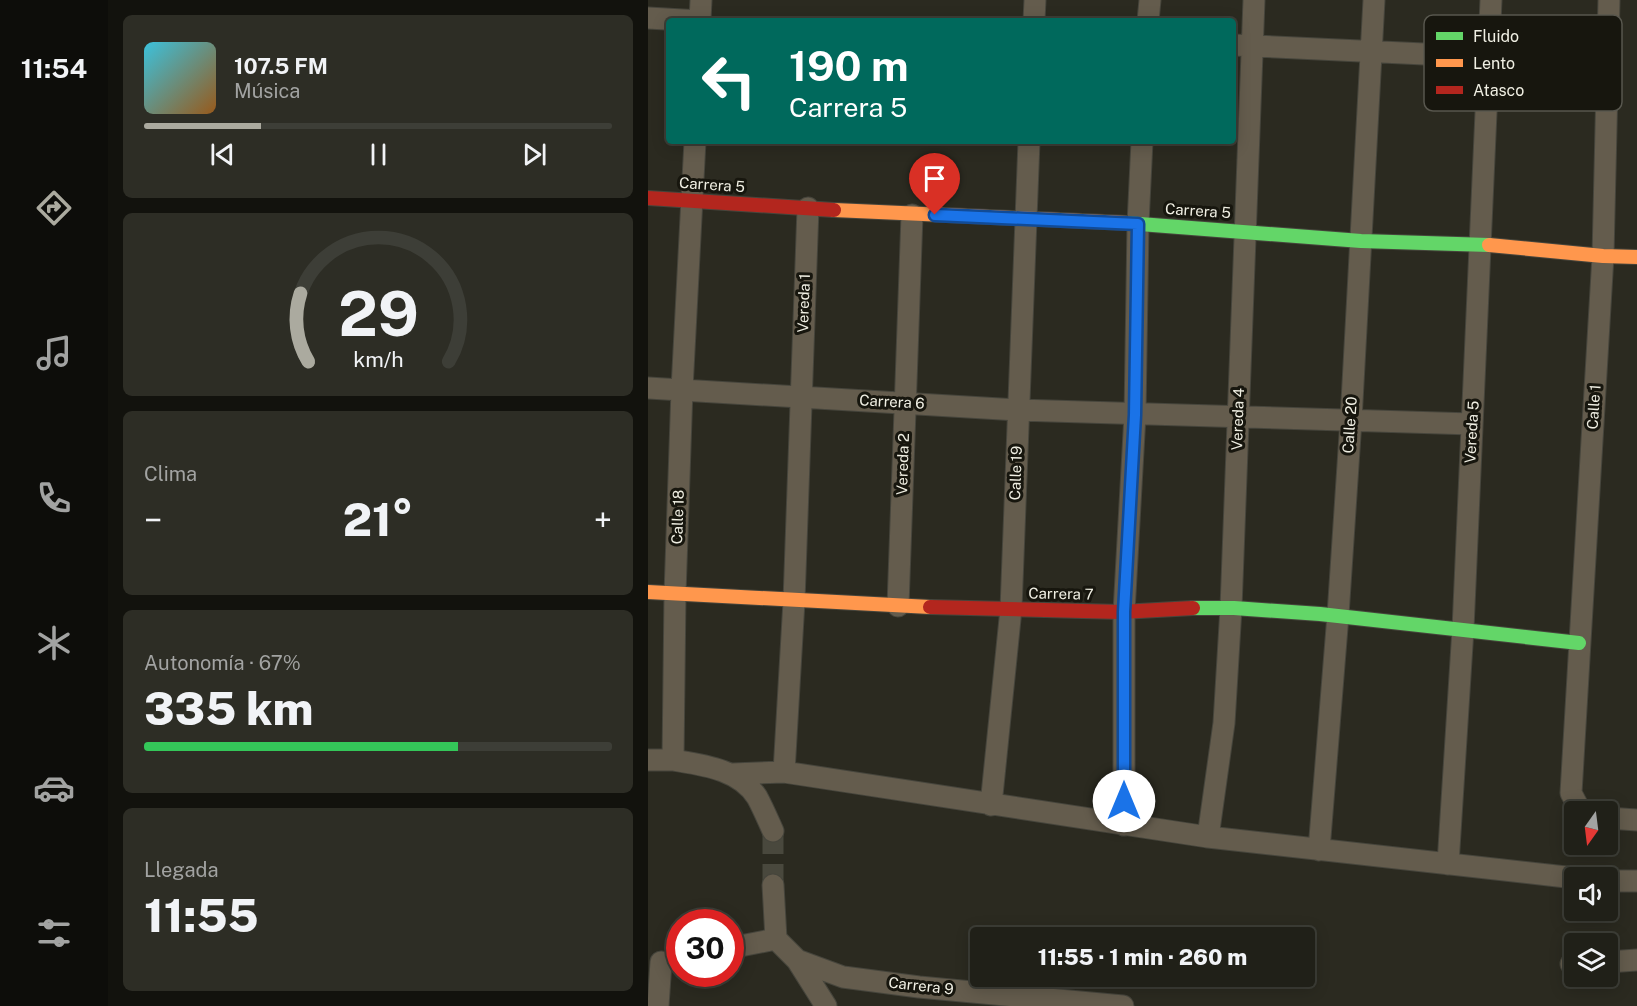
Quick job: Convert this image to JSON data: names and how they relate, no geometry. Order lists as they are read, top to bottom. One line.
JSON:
{"streets":{"street":["Carrera 5","Vereda 1","Carrera 6","Calle 1","Vereda 4","Calle 20","Vereda 5","Vereda 2","Calle 19","Calle 18","Carrera 7","Carrera 9"]},"crossings":[["Carrera 5","Vereda 1"],["Carrera 5","Calle 1"],["Carrera 5","Vereda 4"],["Carrera 5","Calle 20"],["Carrera 5","Vereda 5"],["Carrera 5","Vereda 2"],["Carrera 5","Calle 19"],["Carrera 5","Calle 18"],["Vereda 1","Carrera 6"],["Vereda 1","Carrera 7"],["Carrera 6","Vereda 4"],["Carrera 6","Calle 20"],["Carrera 6","Vereda 5"],["Carrera 6","Vereda 2"],["Carrera 6","Calle 19"],["Carrera 6","Calle 18"],["Calle 1","Carrera 7"],["Vereda 4","Carrera 7"],["Calle 20","Carrera 7"],["Vereda 5","Carrera 7"],["Vereda 2","Carrera 7"],["Calle 19","Carrera 7"],["Calle 18","Carrera 7"]],"legend":["Fluido","Lento","Atasco"],"north":"bottom","page":{"tabs":"11:54","turn":["190 m","Carrera 5"],"song":["107.5 FM","Música"],"tile":["Clima",["Autonomía · 67%","335 km"],["Llegada","11:55"]],"heat":["−","21°","+"],"limit":"30","trip":"11:55 · 1 min · 260 m","gauge":["29","km/h"]}}
